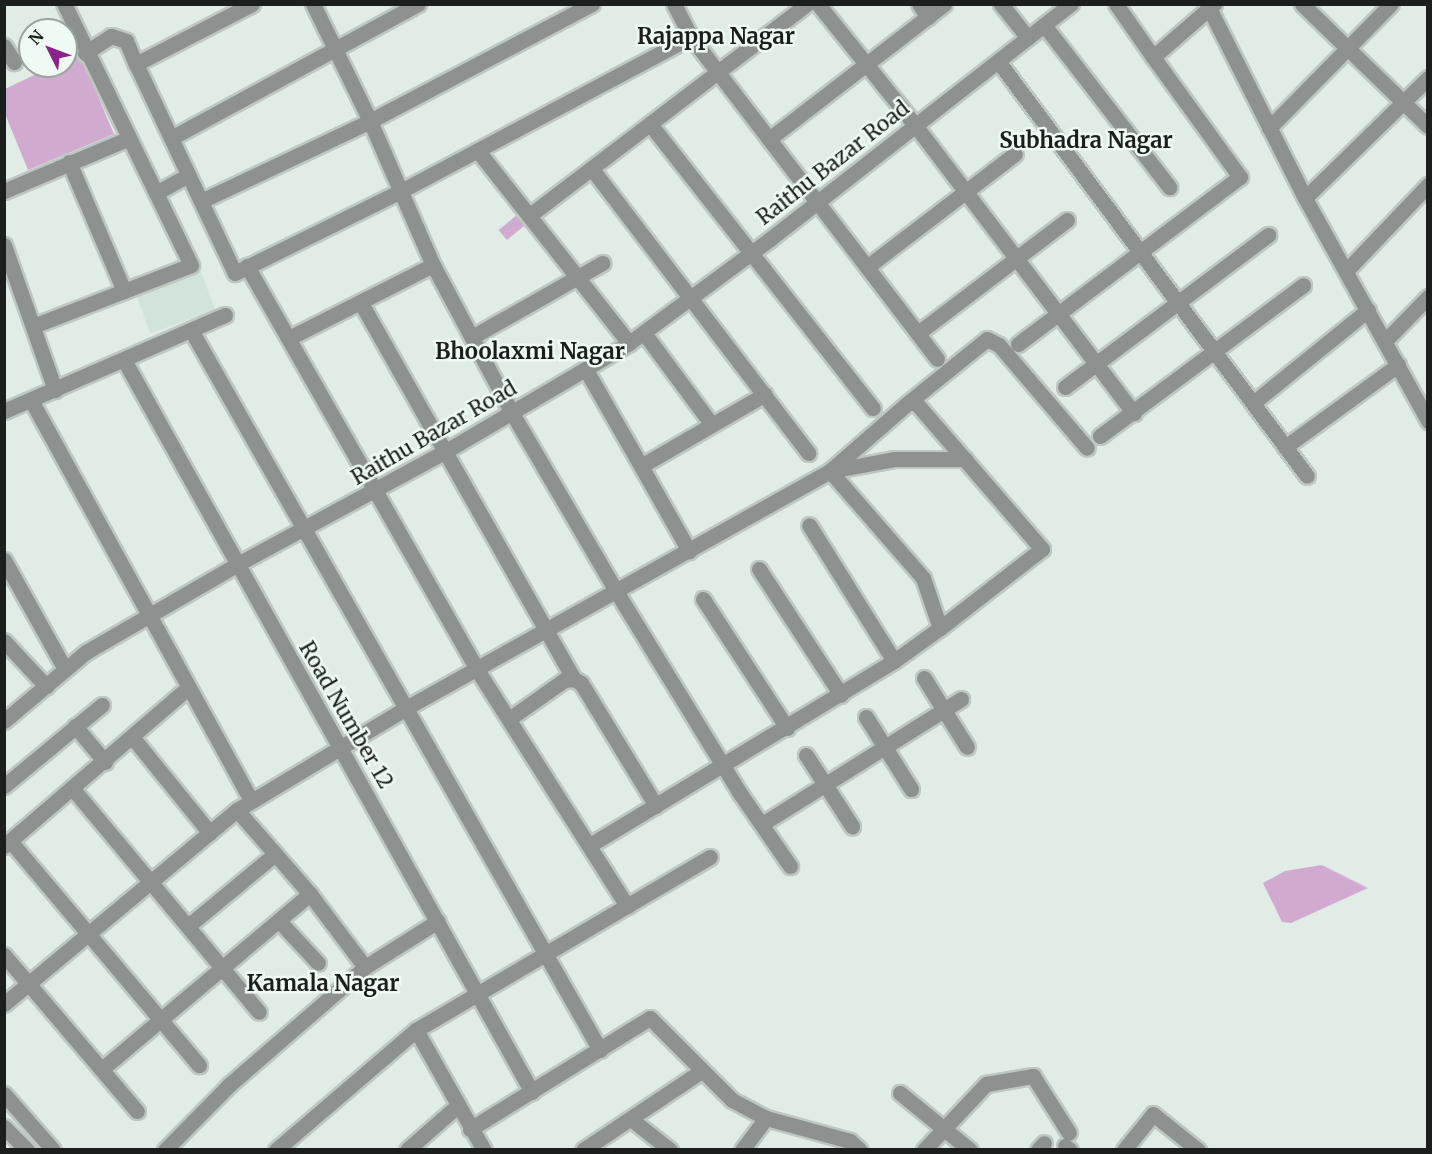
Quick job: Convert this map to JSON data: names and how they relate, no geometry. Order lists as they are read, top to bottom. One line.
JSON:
{"streets":{"street":["Raithu Bazar Road","Road Number 12"]},"crossings":[["Raithu Bazar Road","Road Number 12"]],"districts":["Rajappa Nagar","Subhadra Nagar","Bhoolaxmi Nagar","Kamala Nagar"],"north":"top left"}
